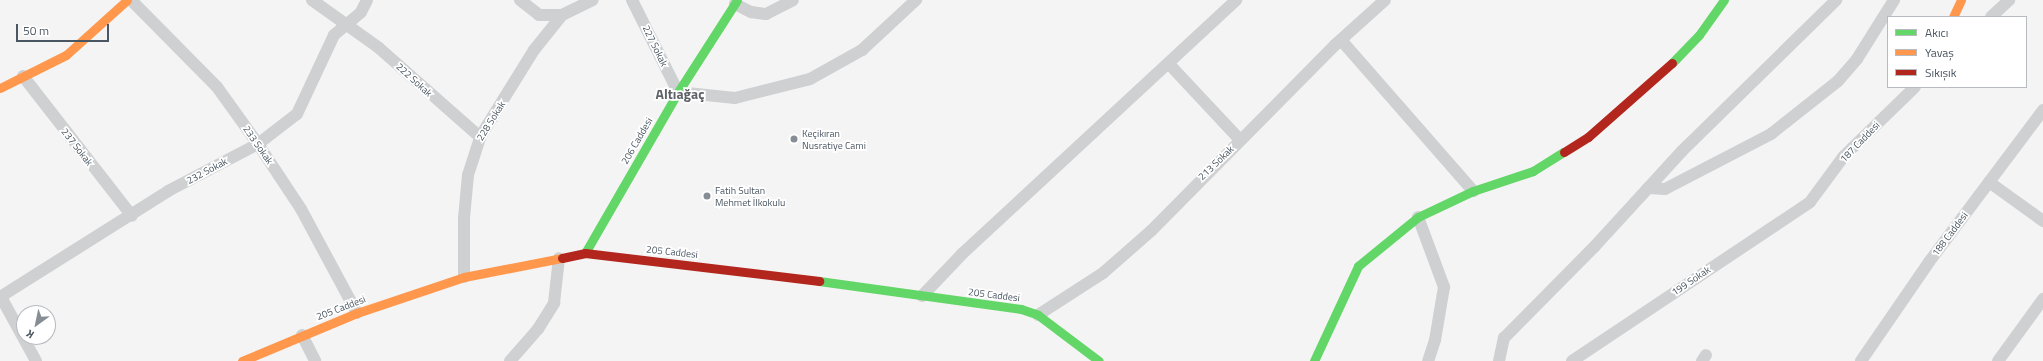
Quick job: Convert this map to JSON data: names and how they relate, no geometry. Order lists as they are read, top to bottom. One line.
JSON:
{"streets":{"street":["227 Sokak","222 Sokak","228 Sokak","206 Caddesi","187 Caddesi","233 Sokak","237 Sokak","213 Sokak","232 Sokak","188 Caddesi","205 Caddesi","199 Sokak"]},"crossings":[["227 Sokak","206 Caddesi"],["222 Sokak","228 Sokak"],["222 Sokak","232 Sokak"],["228 Sokak","205 Caddesi"],["206 Caddesi","205 Caddesi"],["187 Caddesi","199 Sokak"],["233 Sokak","232 Sokak"],["233 Sokak","205 Caddesi"],["237 Sokak","232 Sokak"],["213 Sokak","205 Caddesi"]],"districts":["Altıağaç"],"places":["Keçikıran Nusratiye Cami","Fatih Sultan Mehmet İlkokulu"],"legend":["Akıcı","Yavaş","Sıkışık"],"scale_bar":"50 m","north":"bottom left"}
